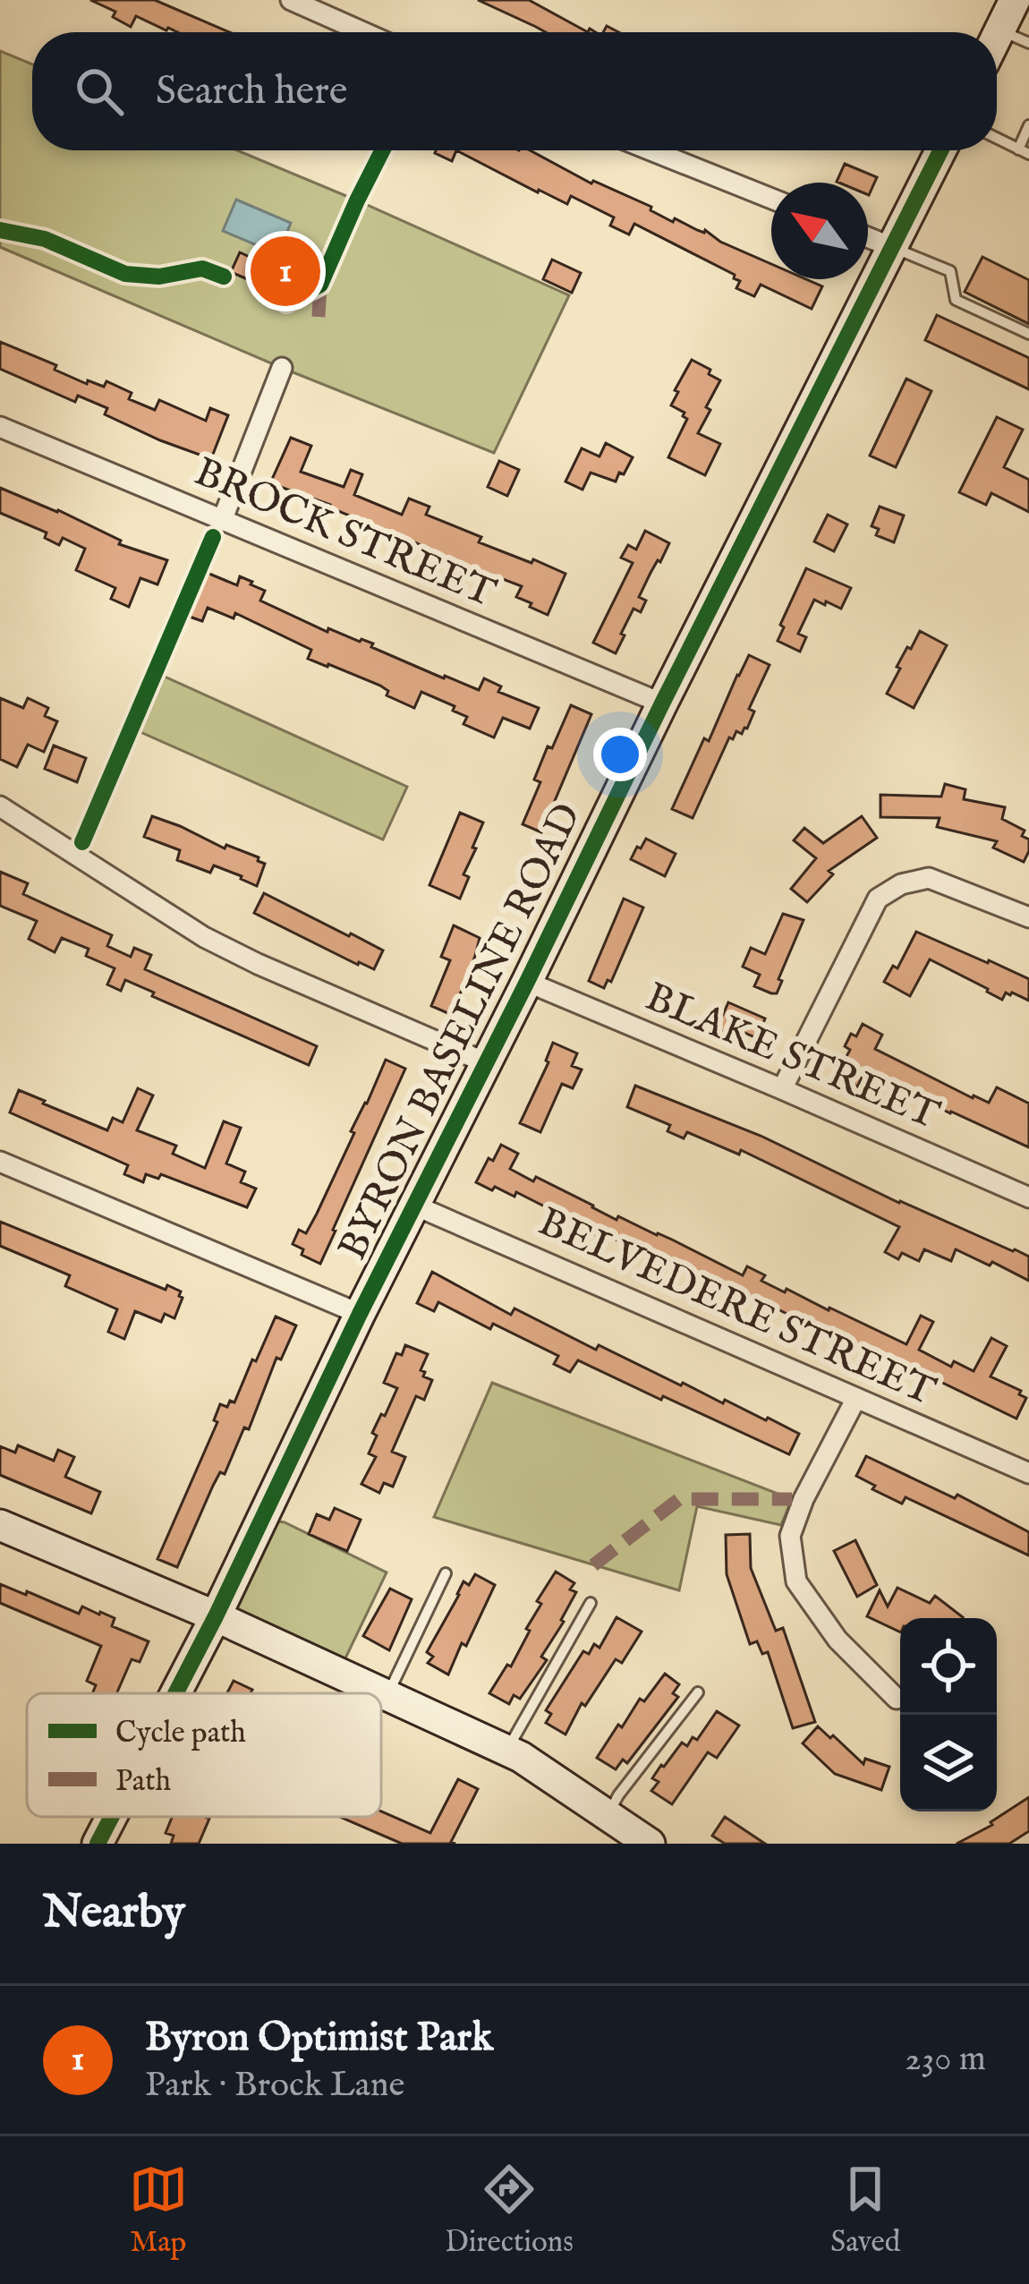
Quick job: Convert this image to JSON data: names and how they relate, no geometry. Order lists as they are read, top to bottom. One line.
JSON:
{"streets":{"main road":["BYRON BASELINE ROAD"],"street":["BROCK STREET","BLAKE STREET","BELVEDERE STREET"]},"crossings":[["BROCK STREET","BYRON BASELINE ROAD"],["BYRON BASELINE ROAD","BLAKE STREET"],["BYRON BASELINE ROAD","BELVEDERE STREET"]],"legend":["Cycle path","Path"],"north":"top left","page":{"search":"Search here","pins":"1","heading":"Nearby","list":[{"mark":"1","name":"Byron Optimist Park","note":"Park · Brock Lane","value":"230 m"}],"nav":["Map","Directions","Saved"]}}
